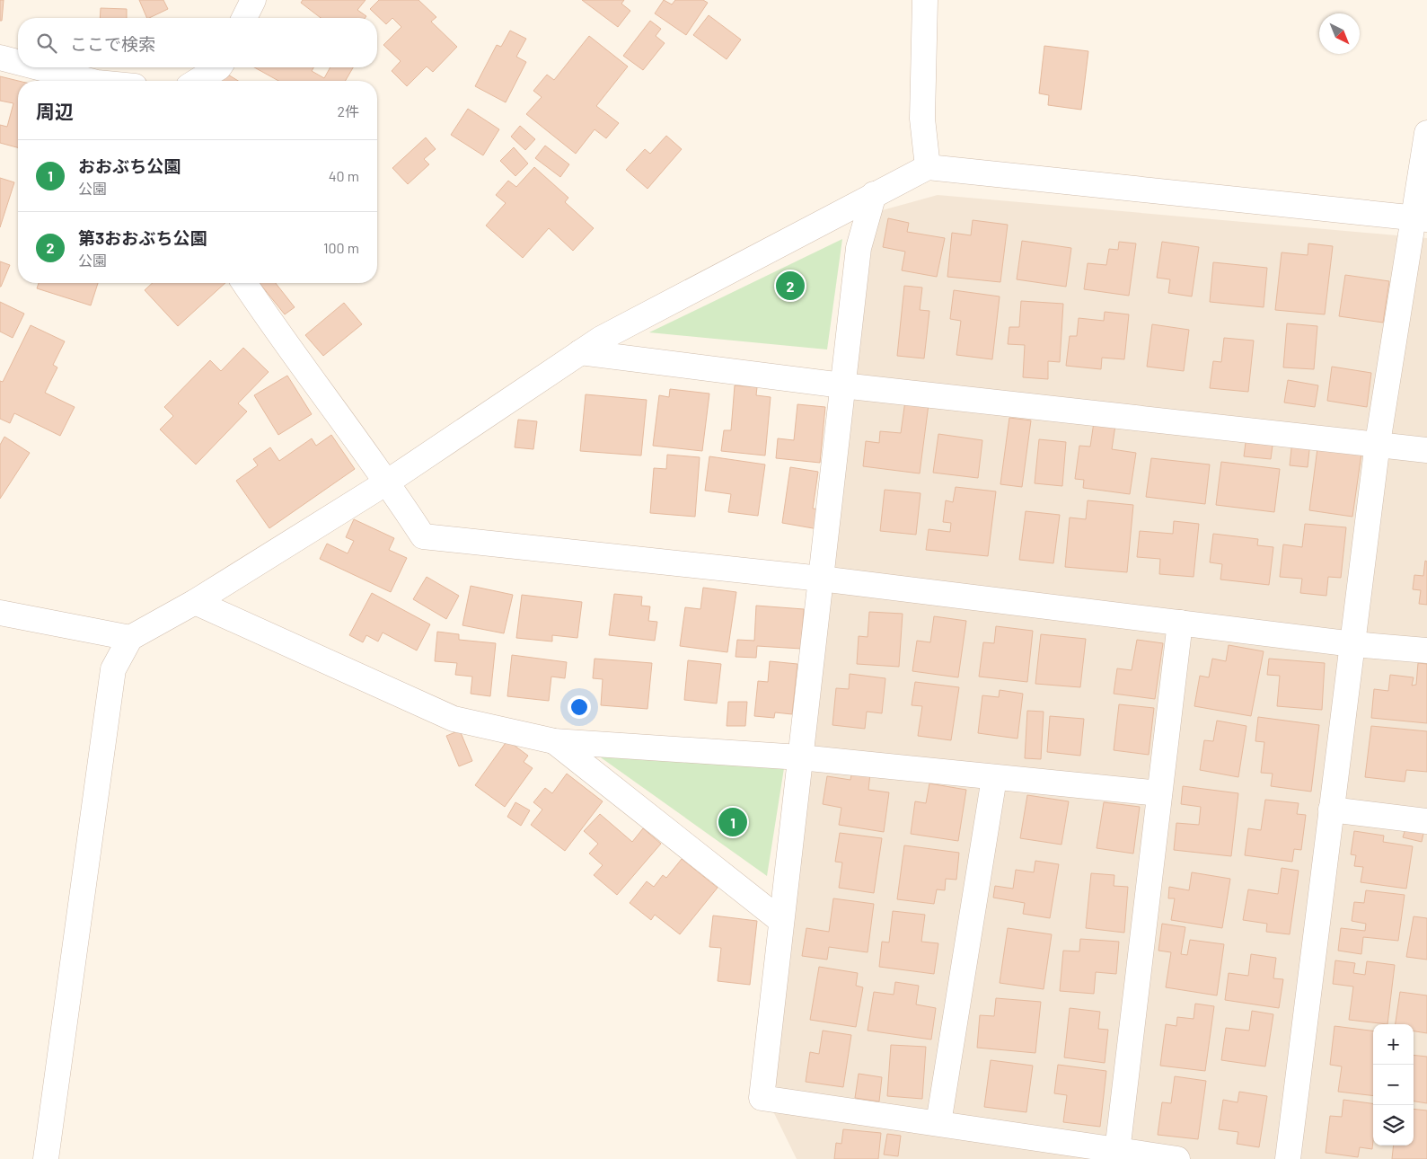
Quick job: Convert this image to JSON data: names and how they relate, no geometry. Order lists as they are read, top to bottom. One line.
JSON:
{"north":"bottom right","page":{"search":"ここで検索","heading":["周辺","2件"],"list":[{"mark":"1","name":"おおぶち公園","note":"公園","value":"40 m"},{"mark":"2","name":"第3おおぶち公園","note":"公園","value":"100 m"}],"pins":["2","1"],"map_buttons":["+","−"]}}
